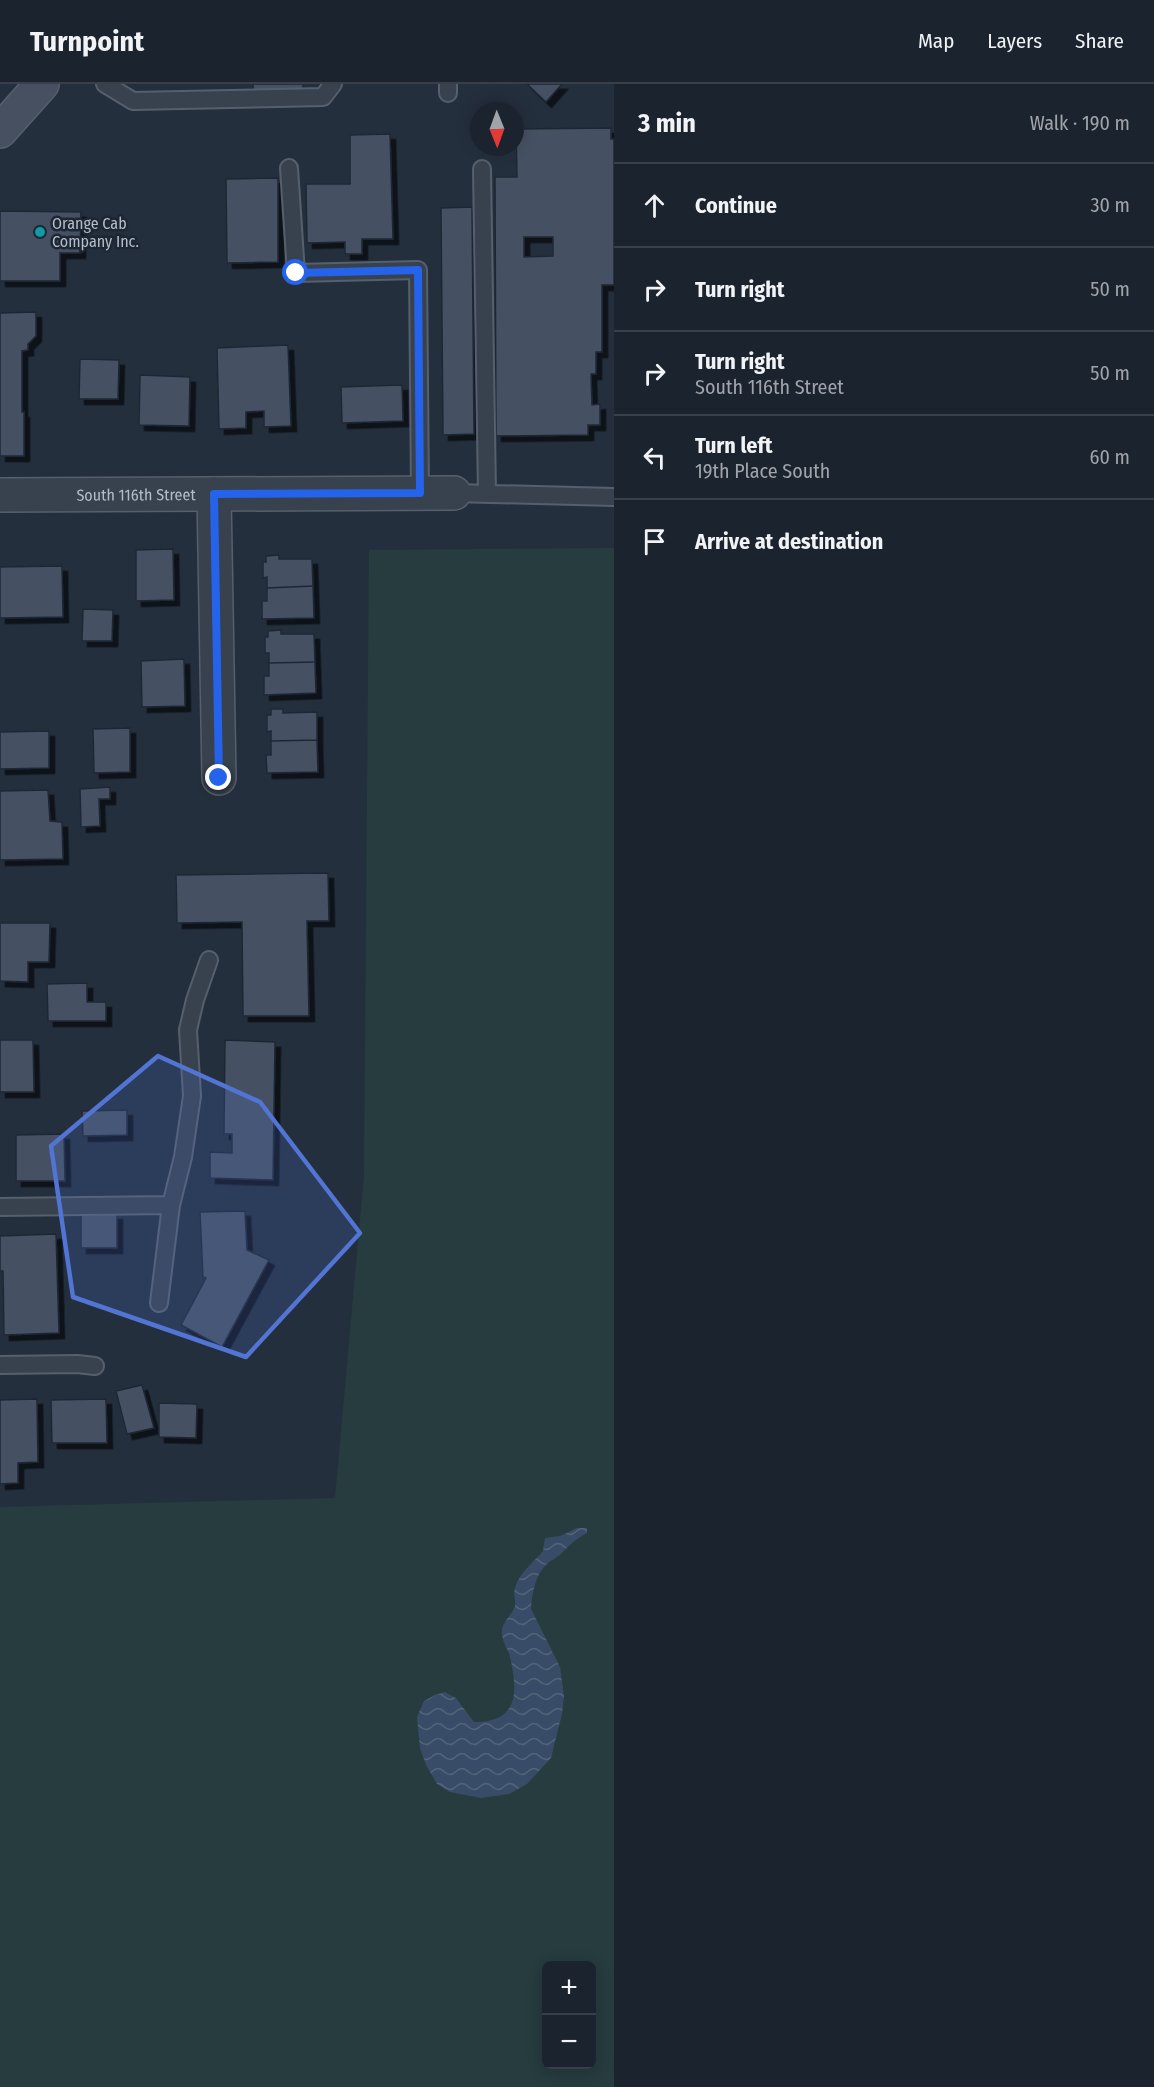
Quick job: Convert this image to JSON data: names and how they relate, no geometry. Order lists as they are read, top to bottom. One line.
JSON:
{"streets":{"street":["South 116th Street"]},"places":["Orange Cab Company Inc."],"north":"bottom","page":{"header":"Turnpoint","nav":["Map","Layers","Share"],"heading":["3 min","Walk · 190 m"],"list":[["Continue","30 m"],["Turn right","50 m"],["Turn right","South 116th Street","50 m"],["Turn left","19th Place South","60 m"],"Arrive at destination"],"map_buttons":["+","−"]}}
